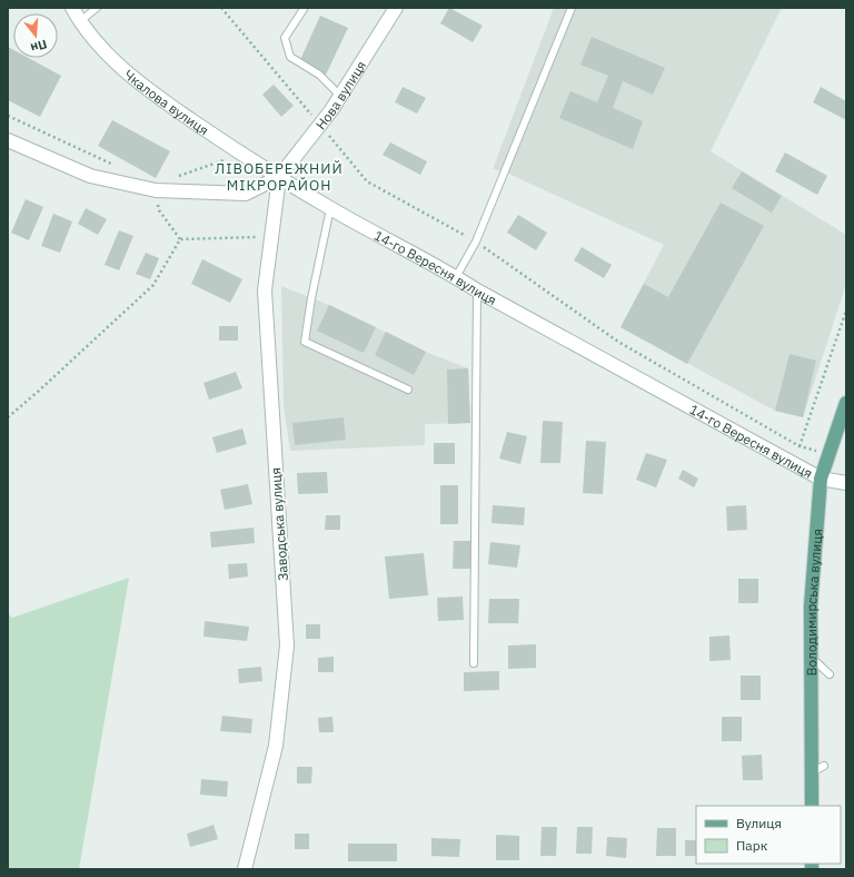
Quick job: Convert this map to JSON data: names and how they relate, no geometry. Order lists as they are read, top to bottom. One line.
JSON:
{"streets":{"main road":["Володимирська вулиця"],"street":["Нова вулиця","Чкалова вулиця","14-го Вересня вулиця","Заводська вулиця"]},"crossings":[["Нова вулиця","Чкалова вулиця"],["Нова вулиця","14-го Вересня вулиця"],["Нова вулиця","Заводська вулиця"],["Чкалова вулиця","14-го Вересня вулиця"],["Чкалова вулиця","Заводська вулиця"],["14-го Вересня вулиця","Заводська вулиця"],["14-го Вересня вулиця","Володимирська вулиця"]],"districts":["ЛІВОБЕРЕЖНИЙ МІКРОРАЙОН"],"legend":["Вулиця","Парк"],"north":"bottom"}
